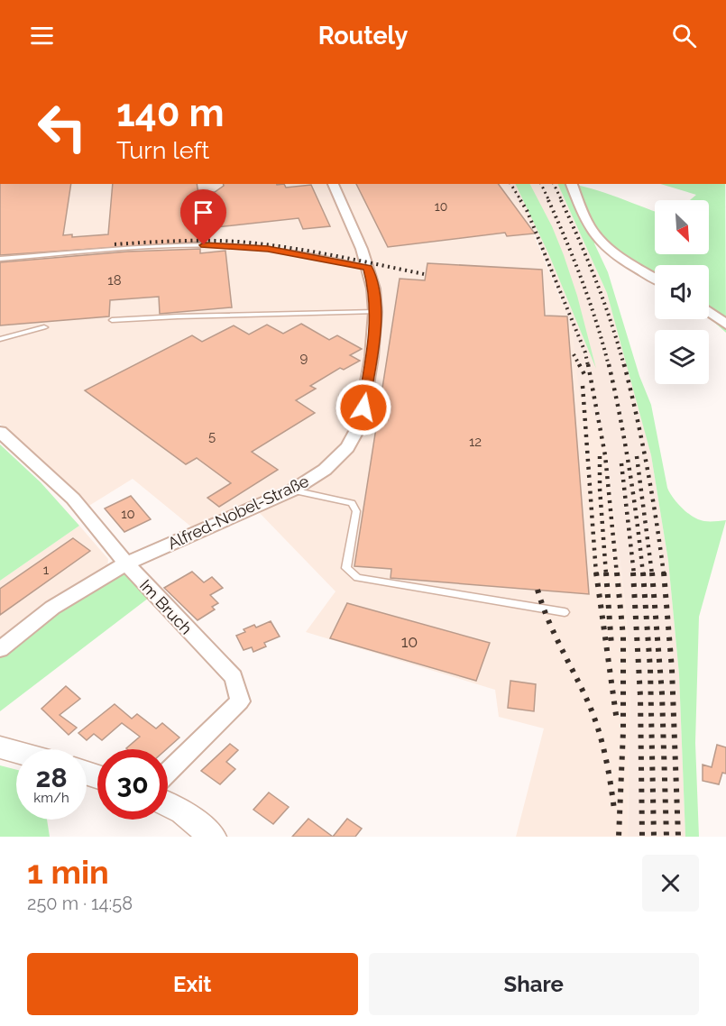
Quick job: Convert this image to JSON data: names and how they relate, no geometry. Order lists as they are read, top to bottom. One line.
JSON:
{"streets":{"street":["Alfred-Nobel-Straße","Im Bruch"]},"crossings":[["Alfred-Nobel-Straße","Im Bruch"]],"house_numbers":["10","18","9","5","12","10","1","10"],"north":"bottom right","page":{"header":"Routely","turn":["140 m","Turn left"],"speed":"28 km/h","limit":"30","heading":["1 min","250 m · 14:58"],"buttons":["Exit","Share"]}}
